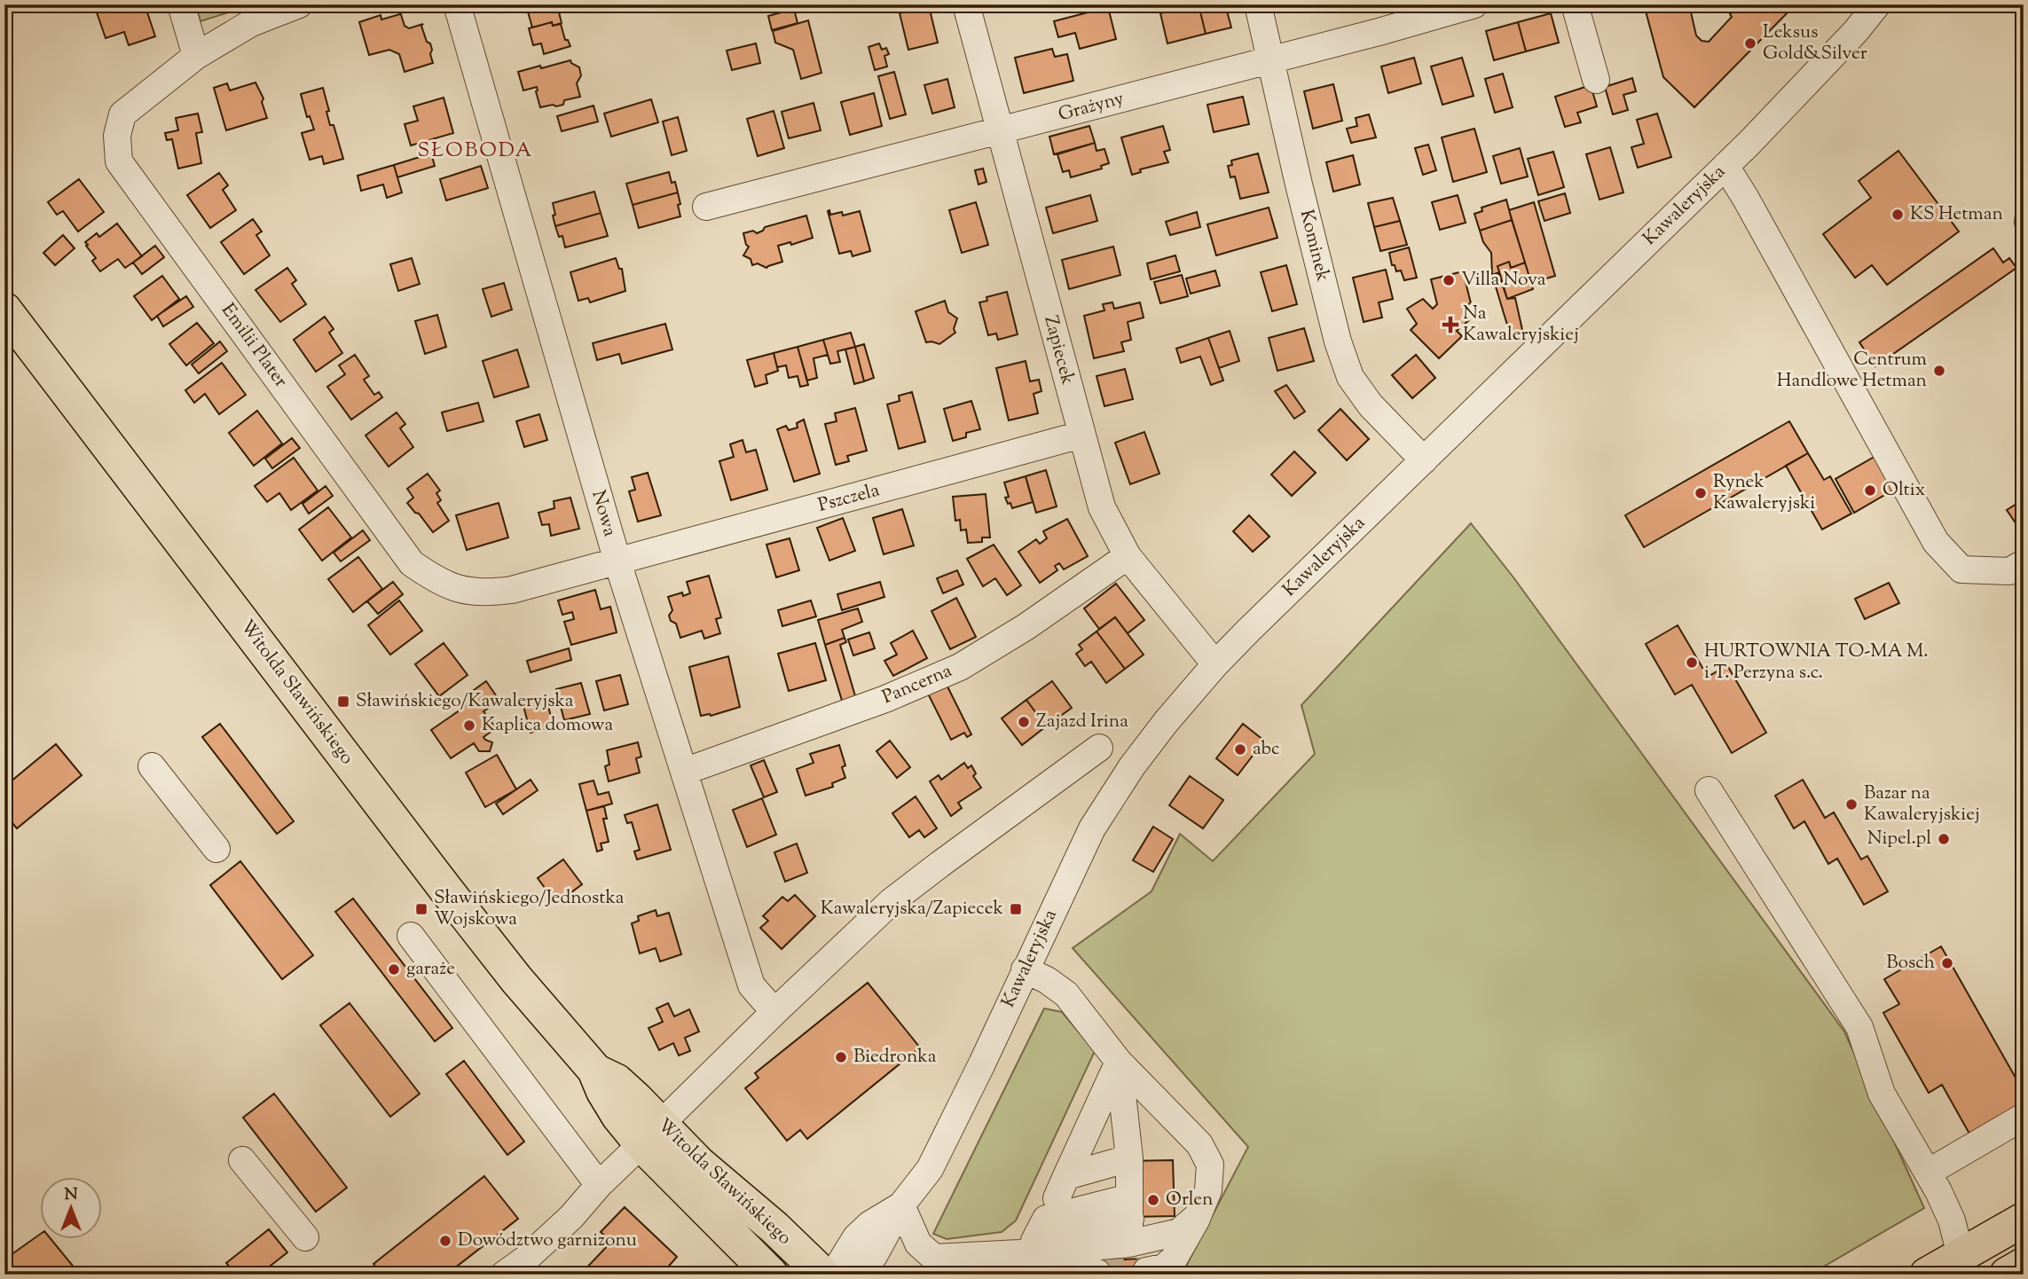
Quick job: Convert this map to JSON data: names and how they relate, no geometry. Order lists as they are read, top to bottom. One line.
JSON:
{"streets":{"main road":["Witolda Sławińskiego"],"street":["Grażyny","Kawaleryjska","Kominek","Emilii Plater","Zapiecek","Pszczela","Nowa","Pancerna"]},"crossings":[["Grażyny","Kominek"],["Grażyny","Zapiecek"],["Kawaleryjska","Kominek"],["Kawaleryjska","Zapiecek"],["Emilii Plater","Pszczela"],["Emilii Plater","Nowa"],["Zapiecek","Pszczela"],["Zapiecek","Pancerna"],["Pszczela","Nowa"],["Nowa","Pancerna"]],"districts":["SŁOBODA"],"places":{"other":["Leksus Gold&Silver","KS Hetman","Villa Nova","Centrum Handlowe Hetman","Oltix","Rynek Kawaleryjski","HURTOWNIA TO-MA M. i T. Perzyna s.c.","Zajazd Irina","Kaplica domowa","abc","Bazar na Kawaleryjskiej","Nipel.pl","Bosch","garaże","Biedronka","Orlen","Dowództwo garnizonu"],"health":["Na Kawaleryjskiej"],"transit":["Sławińskiego/Kawaleryjska","Sławińskiego/Jednostka Wojskowa","Kawaleryjska/Zapiecek"]},"north":"top"}
